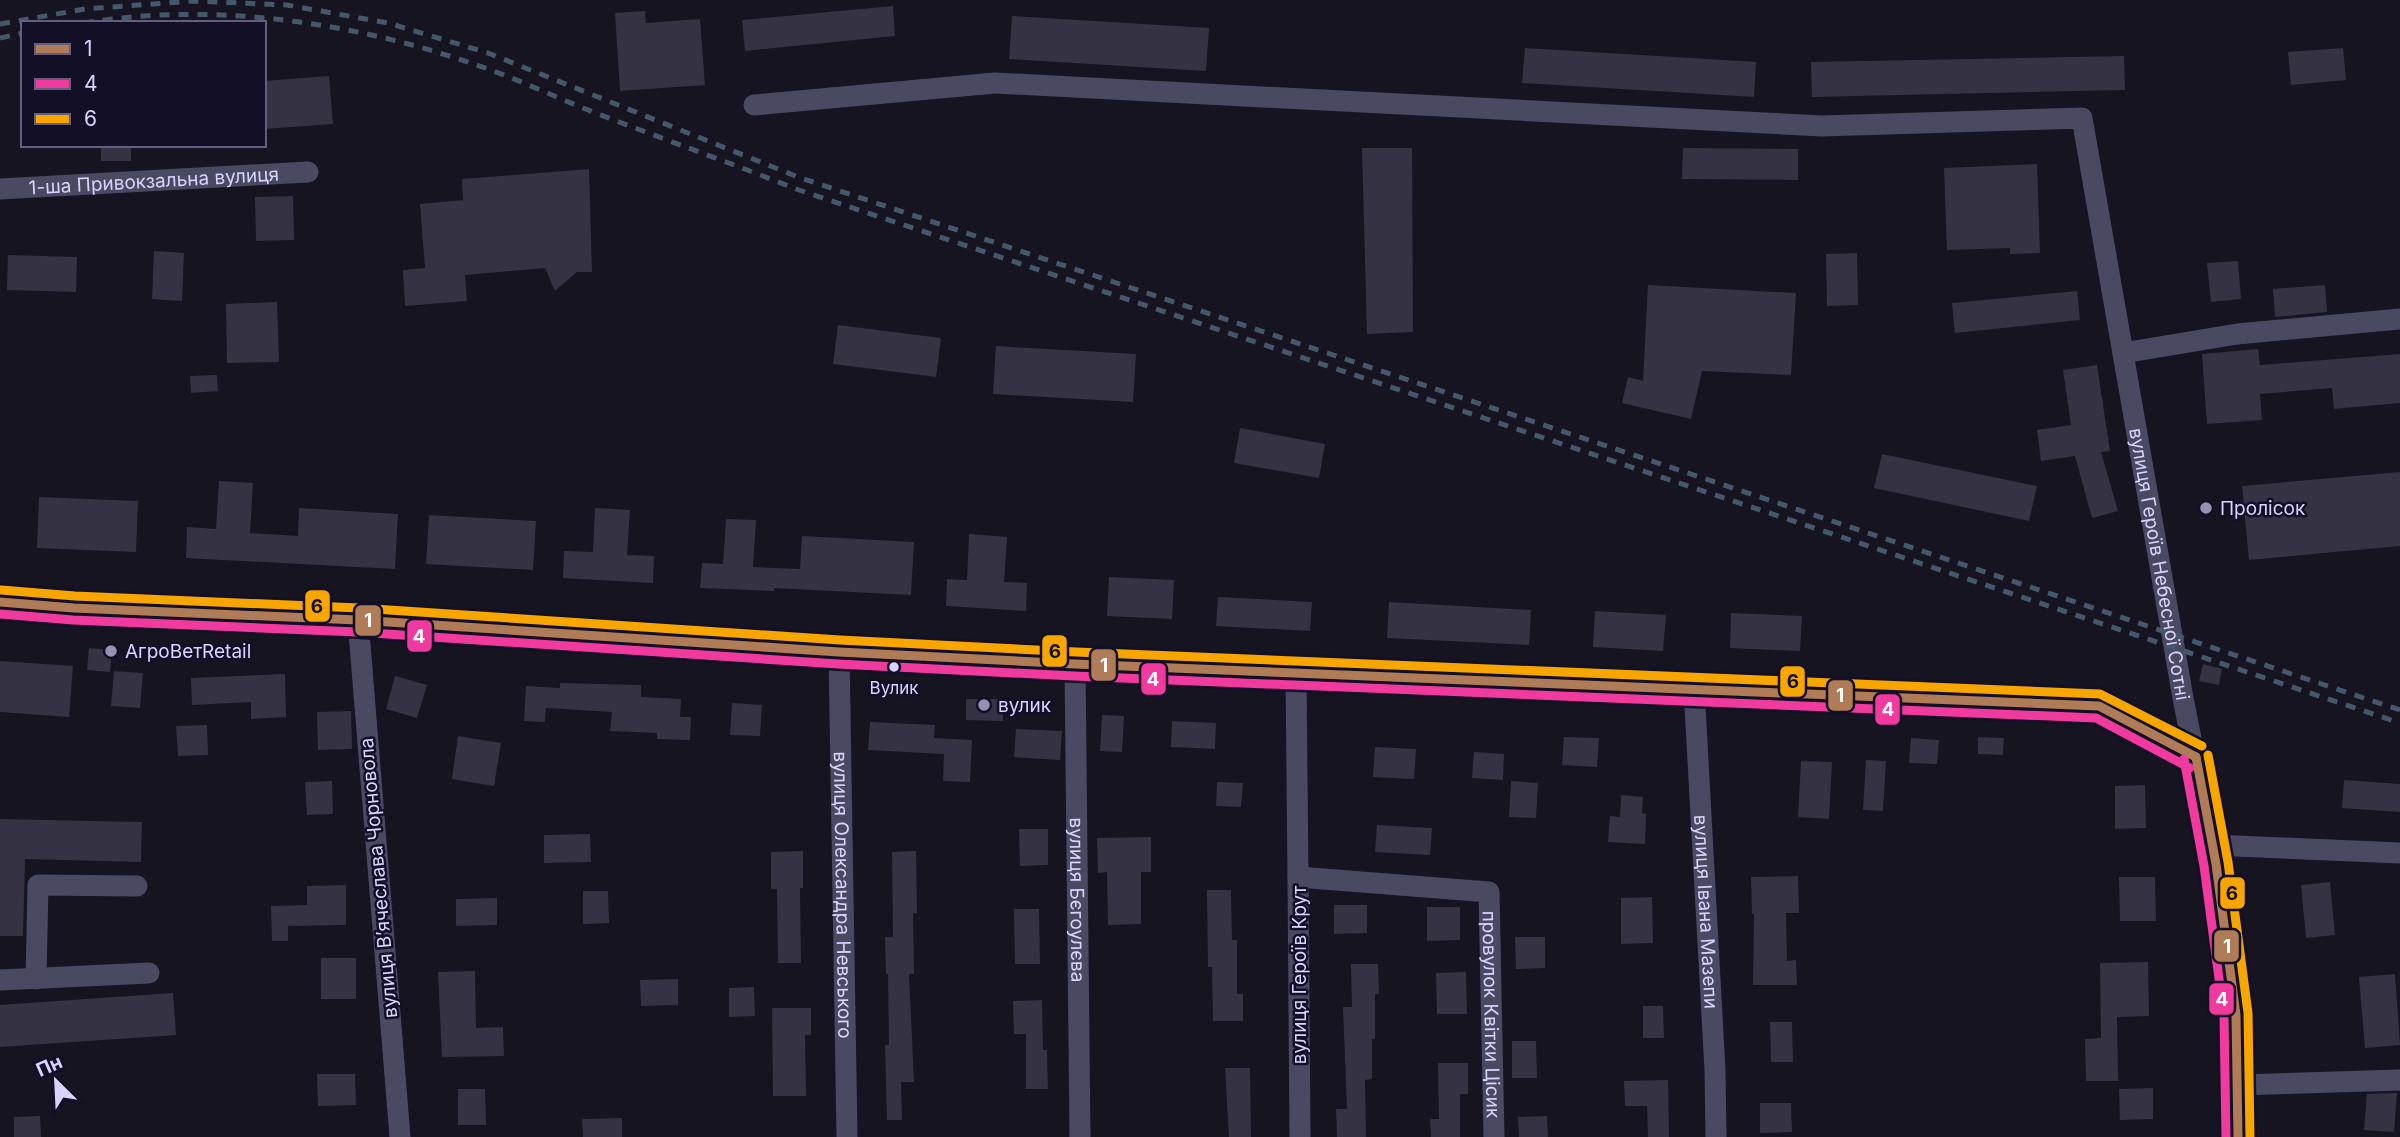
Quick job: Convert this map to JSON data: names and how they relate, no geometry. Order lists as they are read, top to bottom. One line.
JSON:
{"streets":{"street":["1-ша Привокзальна вулиця","вулиця Героїв Небесної Сотні","вулиця Вʼячеслава Чорновола","вулиця Олександра Невського","вулиця Бєгоулєва","вулиця Івана Мазепи","вулиця Героїв Крут","провулок Квітки Цісик"]},"crossings":[["вулиця Героїв Крут","провулок Квітки Цісик"]],"places":["Пролісок","АгроВетRetail","Вулик","вулик"],"lines":["transit line 6","transit line 1","transit line 4"],"legend":["1","4","6"],"north":"top left"}
